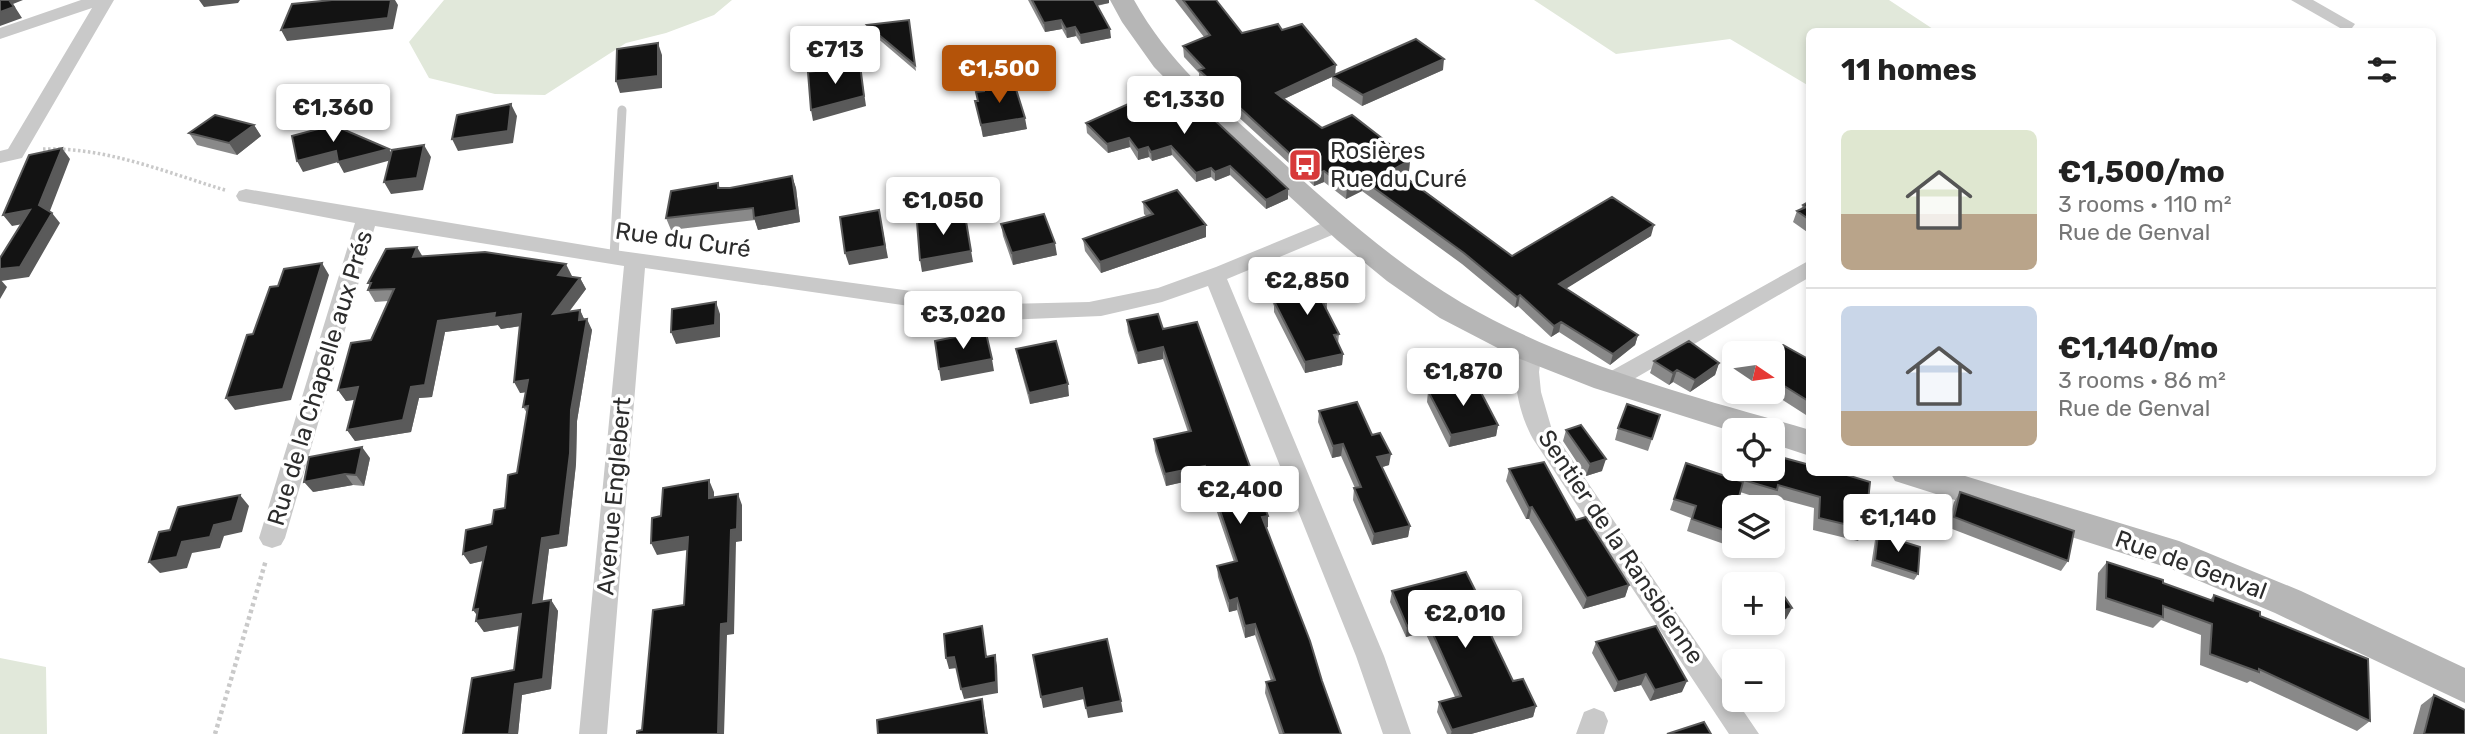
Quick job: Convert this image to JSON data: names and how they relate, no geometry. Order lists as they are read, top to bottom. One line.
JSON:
{"streets":{"street":["Rue du Curé","Rue de la Chapelle aux Prés","Avenue Englebert","Sentier de la Ransbienne","Rue de Genval"]},"crossings":[["Rue du Curé","Rue de la Chapelle aux Prés"],["Rue du Curé","Avenue Englebert"]],"places":{"bus stop":["Rosières Rue du Curé"]},"north":"right","page":{"price":["€713","€1,500","€1,330","€1,360","€1,050","€2,850","€3,020","€1,870","€2,400","€1,140","€2,010"],"heading":"11 homes","list":[{"name":"€1,500/mo","note":"3 rooms · 110 m² · Rue de Genval"},{"name":"€1,140/mo","note":"3 rooms · 86 m² · Rue de Genval"}],"map_buttons":["+","−"]}}
